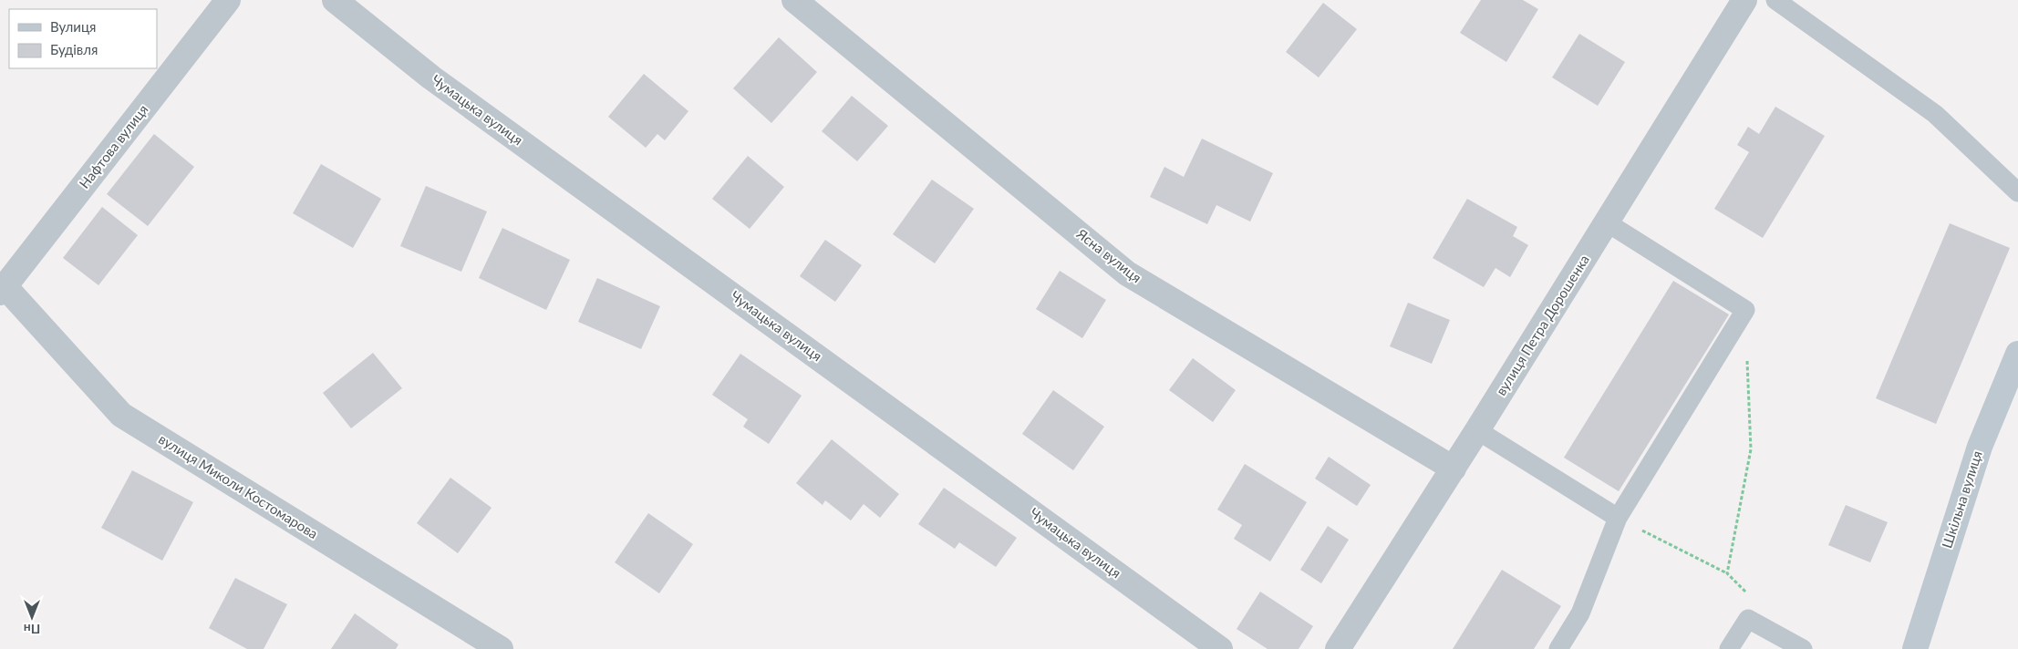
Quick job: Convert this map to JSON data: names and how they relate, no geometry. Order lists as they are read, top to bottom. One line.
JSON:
{"streets":{"street":["Чумацька вулиця","Нафтова вулиця","Ясна вулиця","вулиця Петра Дорошенка","вулиця Миколи Костомарова","Шкільна вулиця"]},"crossings":[["Нафтова вулиця","вулиця Миколи Костомарова"],["Ясна вулиця","вулиця Петра Дорошенка"]],"legend":["Вулиця","Будівля"],"north":"bottom"}
